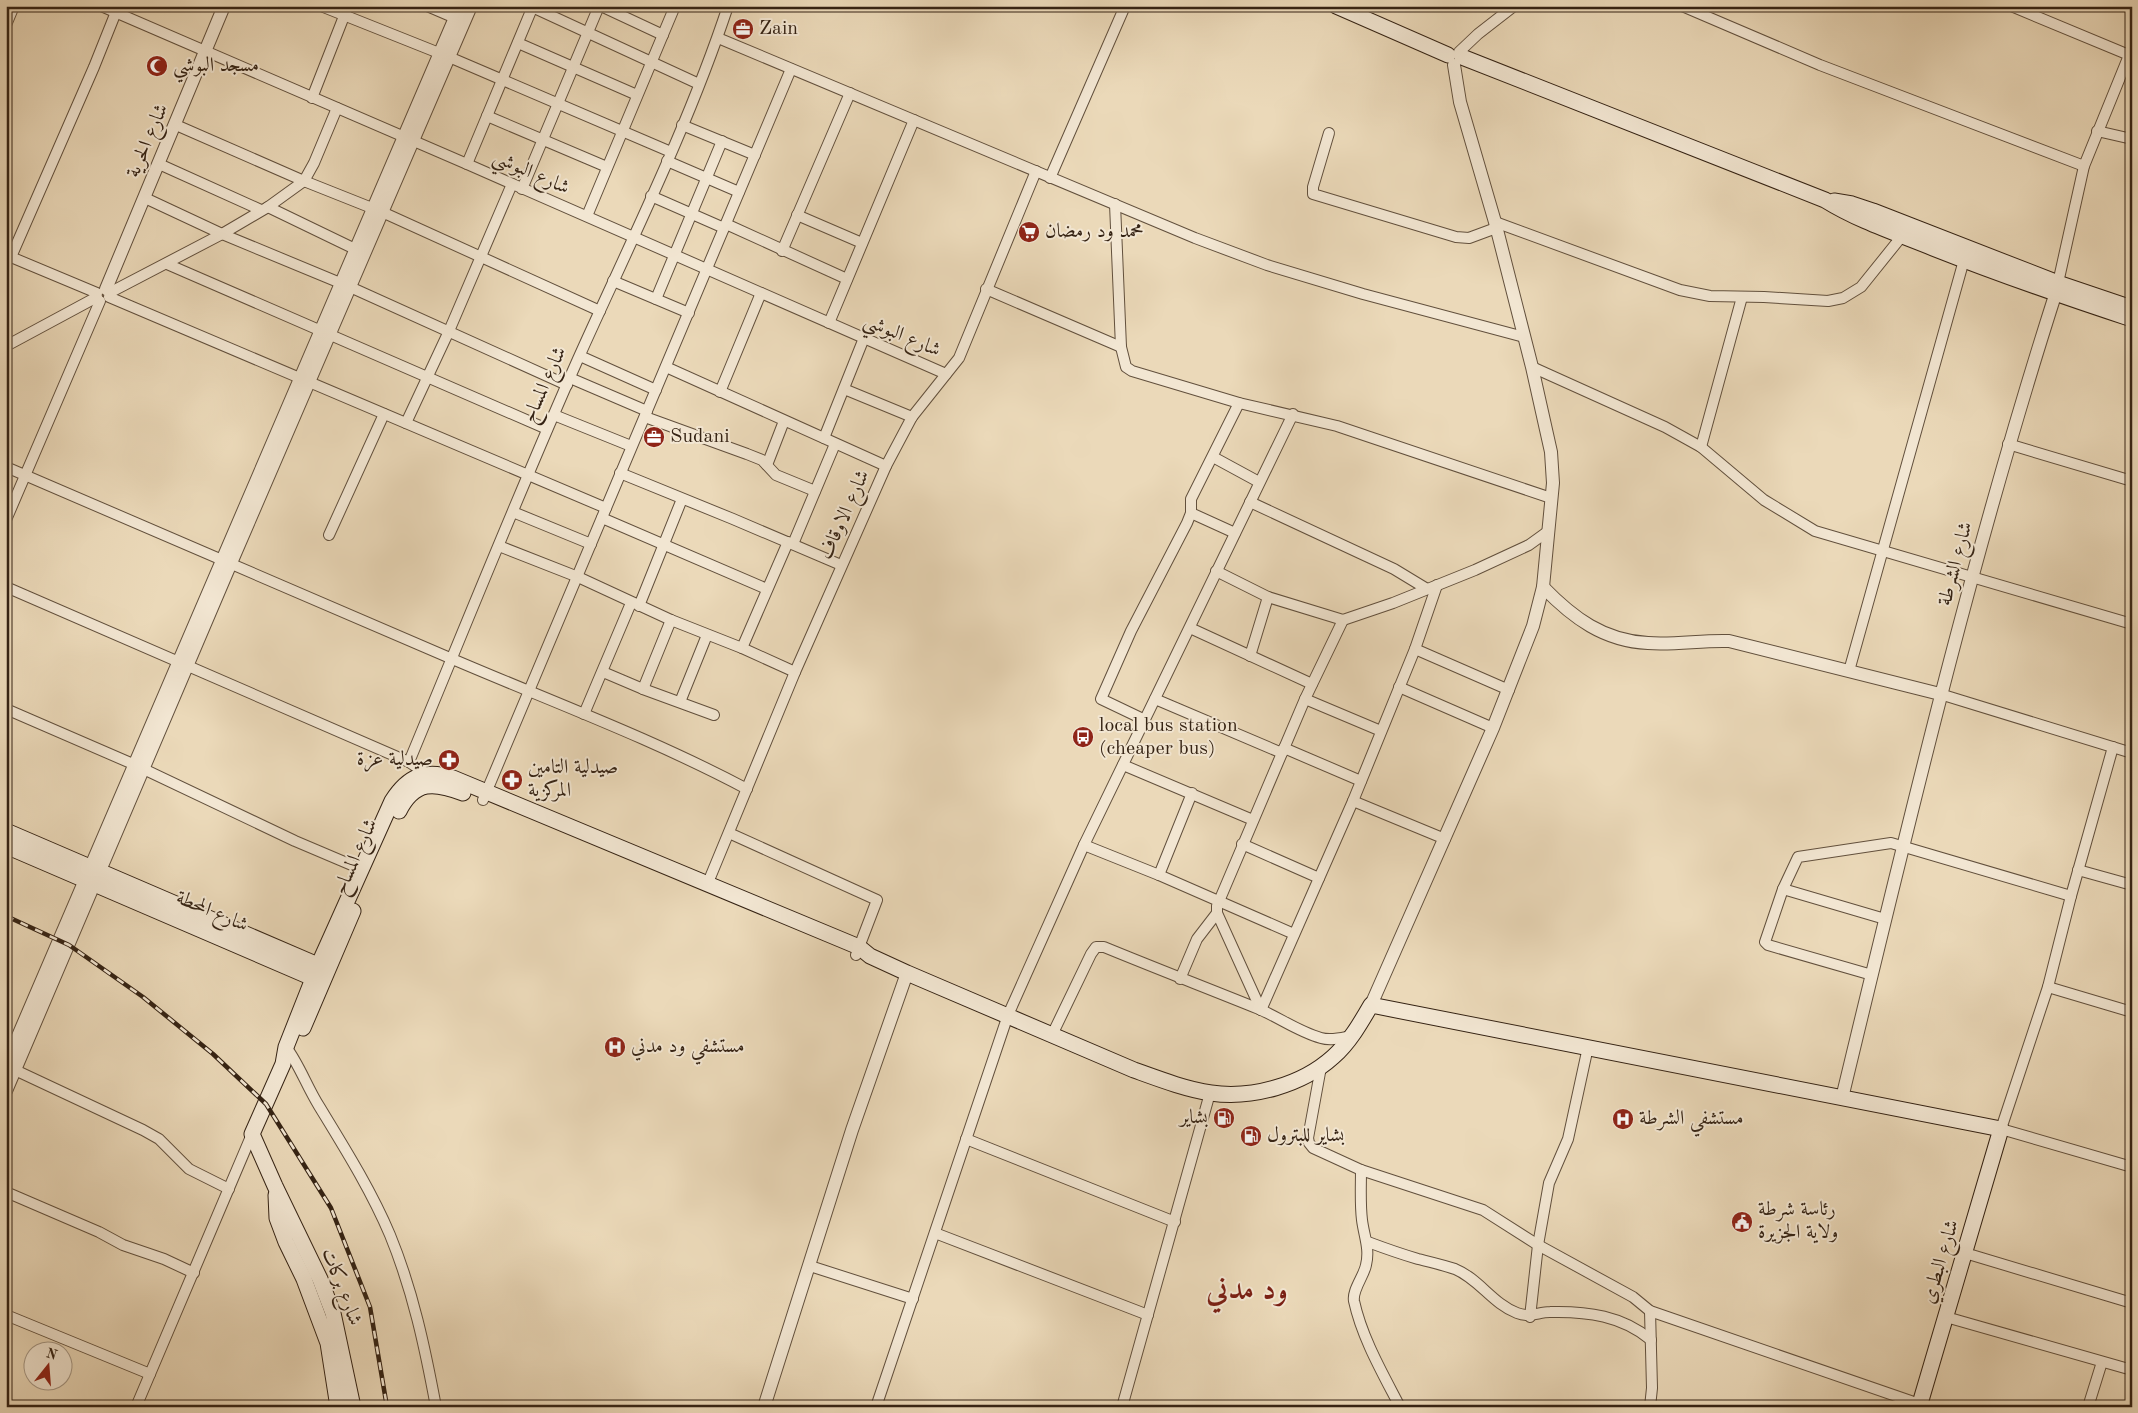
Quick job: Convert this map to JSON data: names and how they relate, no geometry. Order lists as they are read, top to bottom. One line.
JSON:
{"streets":{"main road":["شارع المساح","شارع المحطة","شارع البطري","شارع بركات"],"street":["شارع الحرية","شارع البوشي","شارع الاوقاف","شارع الشرطة"]},"crossings":[["شارع الحرية","شارع البوشي"],["شارع البوشي","شارع المساح"],["شارع البوشي","شارع الاوقاف"],["شارع المساح","شارع المحطة"]],"districts":["ود مدني"],"places":{"office":["Zain","Sudani"],"mosque":["مسجد البوشي"],"supermarket":["محمد ود رمضان"],"bus stop":["local bus station (cheaper bus)"],"pharmacy":["صيدلية عزة","صيدلية التامين المركزية"],"hospital":["مستشفي ود مدني","مستشفي الشرطة"],"fuel station":["بشاير","بشاير للبترول"],"public building":["رئاسة شرطة ولاية الجزيرة"]},"north":"top"}
